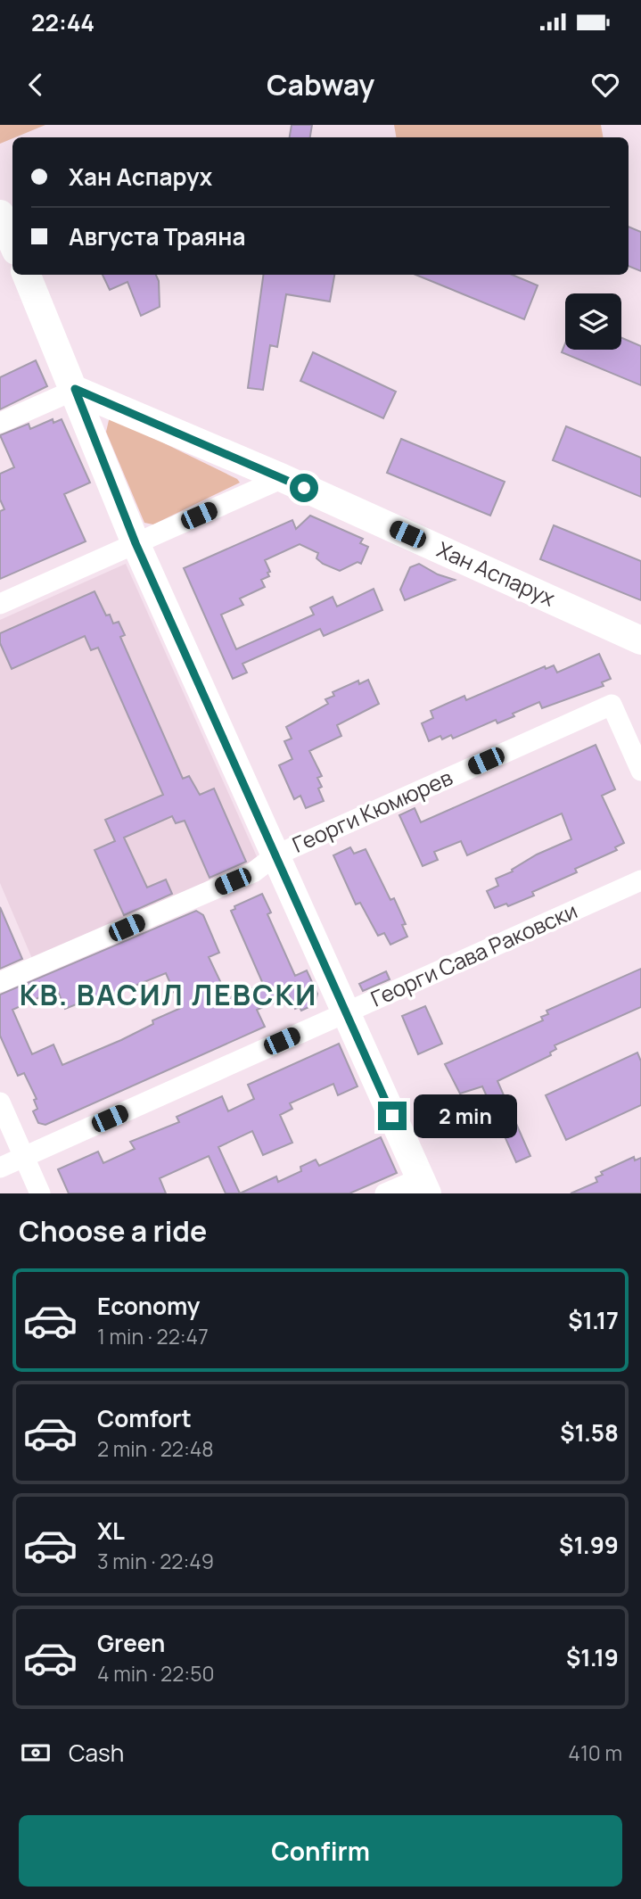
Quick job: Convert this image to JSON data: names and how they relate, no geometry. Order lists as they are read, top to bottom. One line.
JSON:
{"streets":{"street":["Хан Аспарух","Георги Кюмюрев","Георги Сава Раковски"]},"districts":["КВ. ВАСИЛ ЛЕВСКИ"],"page":{"status":"22:44","header":"Cabway","banner":["Хан Аспарух","Августа Траяна"],"bubble":"2 min","heading":"Choose a ride","list":[{"name":"Economy","note":"1 min · 22:47","value":"$1.17"},{"name":"Comfort","note":"2 min · 22:48","value":"$1.58"},{"name":"XL","note":"3 min · 22:49","value":"$1.99"},{"name":"Green","note":"4 min · 22:50","value":"$1.19"}],"pay":["Cash","410 m"],"buttons":"Confirm"}}
